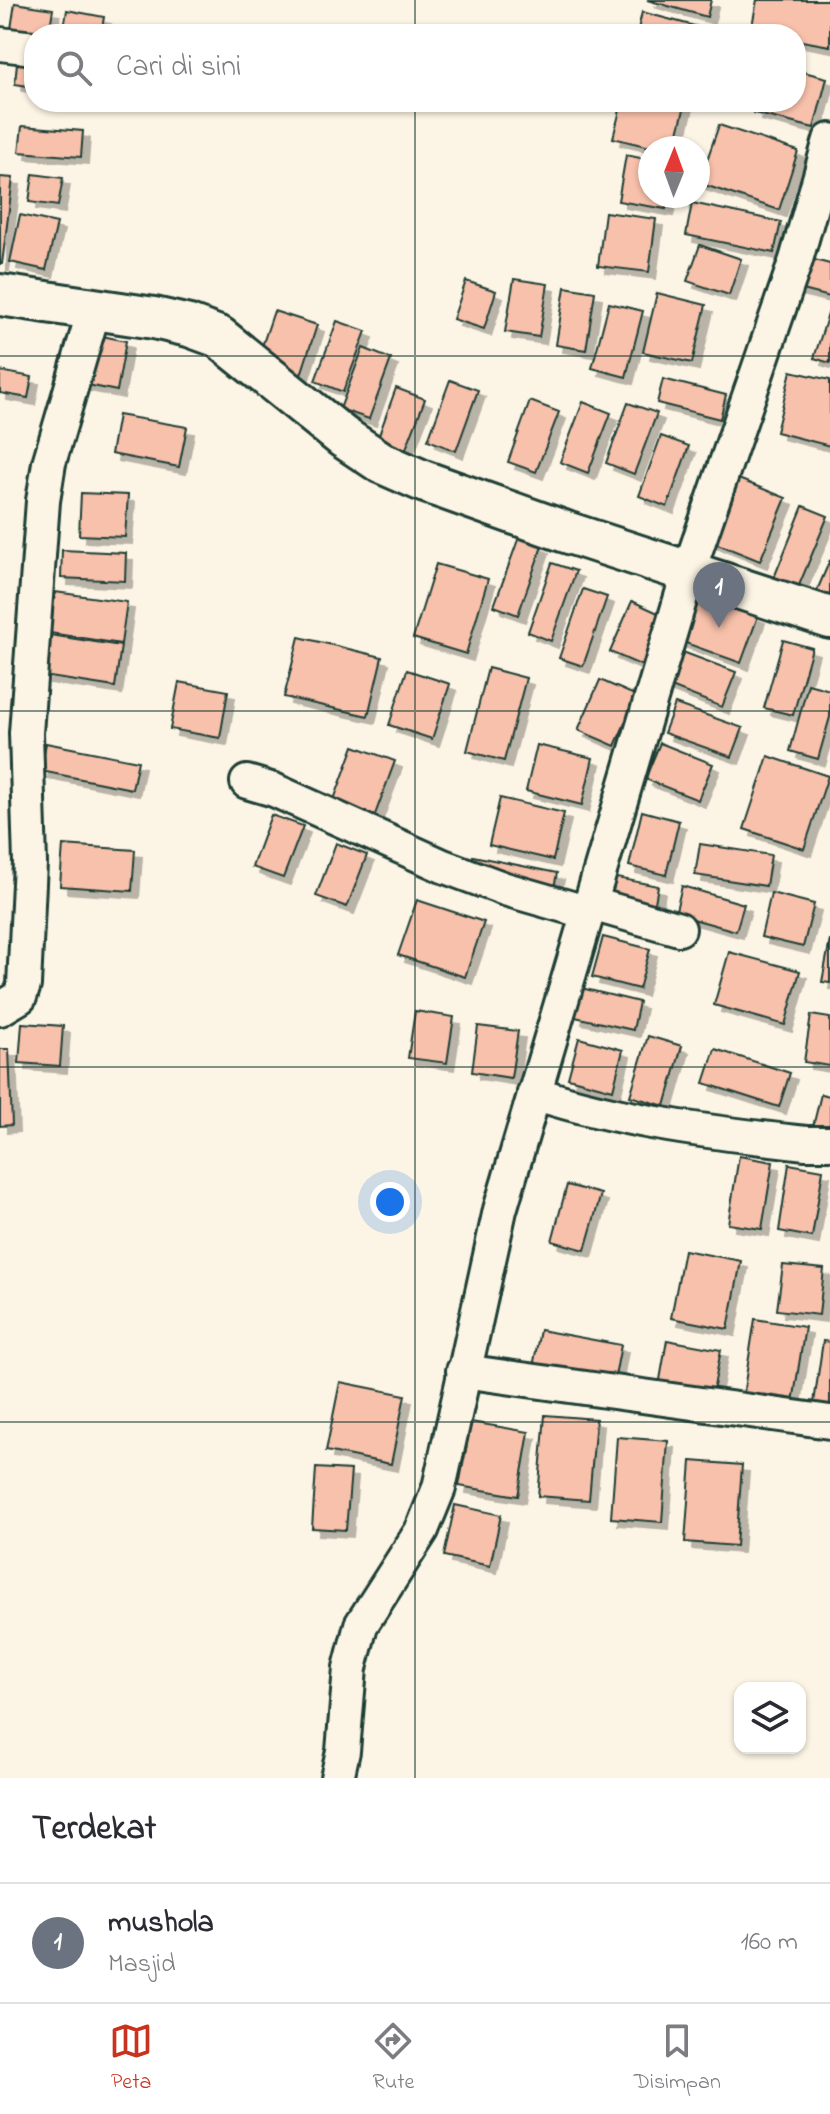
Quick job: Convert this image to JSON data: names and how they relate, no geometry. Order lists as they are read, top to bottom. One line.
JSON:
{"north":"top","page":{"search":"Cari di sini","pins":"1","heading":"Terdekat","list":[{"mark":"1","name":"mushola","note":"Masjid","value":"160 m"}],"nav":["Peta","Rute","Disimpan"]}}
